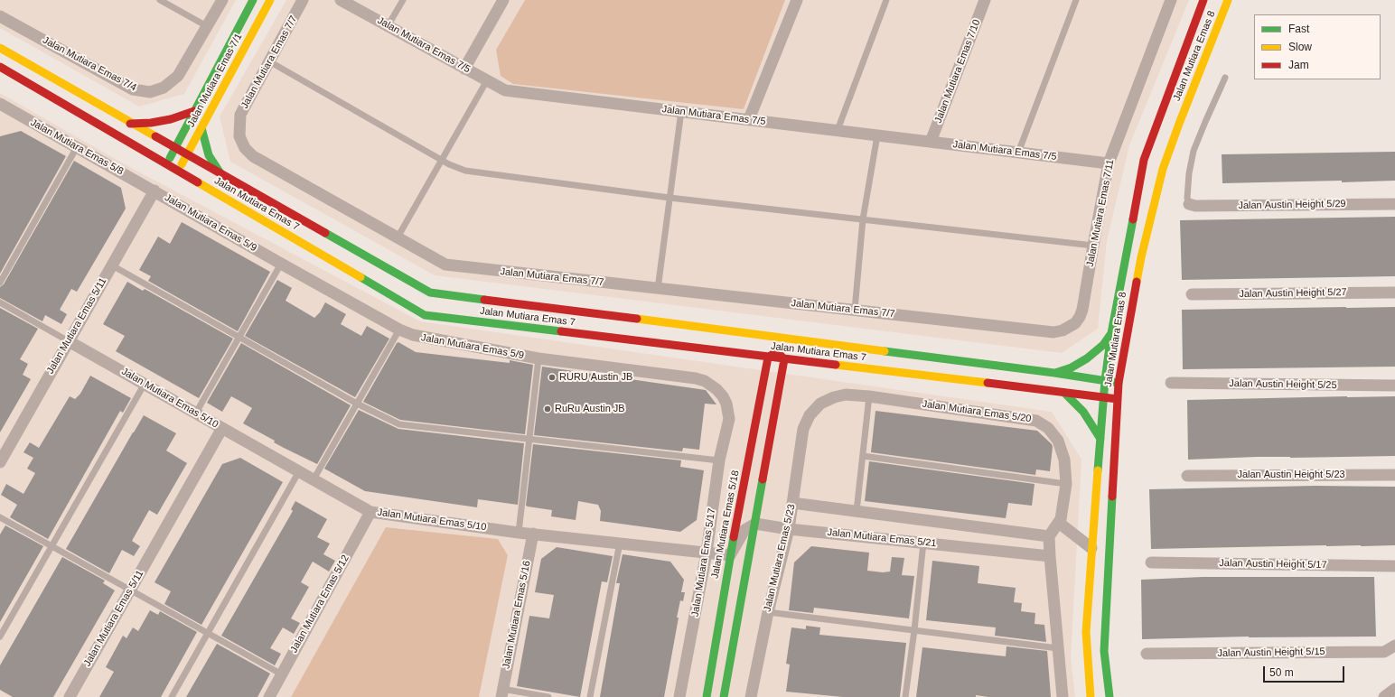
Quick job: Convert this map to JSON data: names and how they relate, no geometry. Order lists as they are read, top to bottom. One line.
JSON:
{"streets":{"street":["Jalan Mutiara Emas 7/5","Jalan Mutiara Emas 8","Jalan Mutiara Emas 7/7","Jalan Mutiara Emas 7/4","Jalan Mutiara Emas 7/10","Jalan Mutiara Emas 7/1","Jalan Mutiara Emas 5/8","Jalan Mutiara Emas 7","Jalan Austin Height 5/29","Jalan Mutiara Emas 7/11","Jalan Mutiara Emas 5/9","Jalan Austin Height 5/27","Jalan Mutiara Emas 5/11","Jalan Austin Height 5/25","Jalan Mutiara Emas 5/10","Jalan Mutiara Emas 5/20","Jalan Austin Height 5/23","Jalan Mutiara Emas 5/18","Jalan Mutiara Emas 5/21","Jalan Mutiara Emas 5/23","Jalan Mutiara Emas 5/17","Jalan Austin Height 5/17","Jalan Mutiara Emas 5/12","Jalan Mutiara Emas 5/16","Jalan Austin Height 5/15"]},"crossings":[["Jalan Mutiara Emas 7/5","Jalan Mutiara Emas 7/10"],["Jalan Mutiara Emas 7/5","Jalan Mutiara Emas 7/11"],["Jalan Mutiara Emas 8","Jalan Mutiara Emas 7"],["Jalan Mutiara Emas 7/7","Jalan Mutiara Emas 7/11"],["Jalan Mutiara Emas 7/1","Jalan Mutiara Emas 7"],["Jalan Mutiara Emas 5/8","Jalan Mutiara Emas 5/9"],["Jalan Mutiara Emas 5/8","Jalan Mutiara Emas 5/11"],["Jalan Mutiara Emas 7","Jalan Mutiara Emas 5/18"],["Jalan Mutiara Emas 5/9","Jalan Mutiara Emas 5/11"],["Jalan Mutiara Emas 5/9","Jalan Mutiara Emas 5/17"],["Jalan Mutiara Emas 5/11","Jalan Mutiara Emas 5/10"],["Jalan Mutiara Emas 5/10","Jalan Mutiara Emas 5/18"],["Jalan Mutiara Emas 5/10","Jalan Mutiara Emas 5/17"],["Jalan Mutiara Emas 5/10","Jalan Mutiara Emas 5/12"],["Jalan Mutiara Emas 5/10","Jalan Mutiara Emas 5/16"],["Jalan Mutiara Emas 5/20","Jalan Mutiara Emas 5/23"],["Jalan Mutiara Emas 5/21","Jalan Mutiara Emas 5/23"]],"places":["RURU Austin JB","RuRu Austin JB"],"legend":["Fast","Slow","Jam"],"scale_bar":"50 m"}
